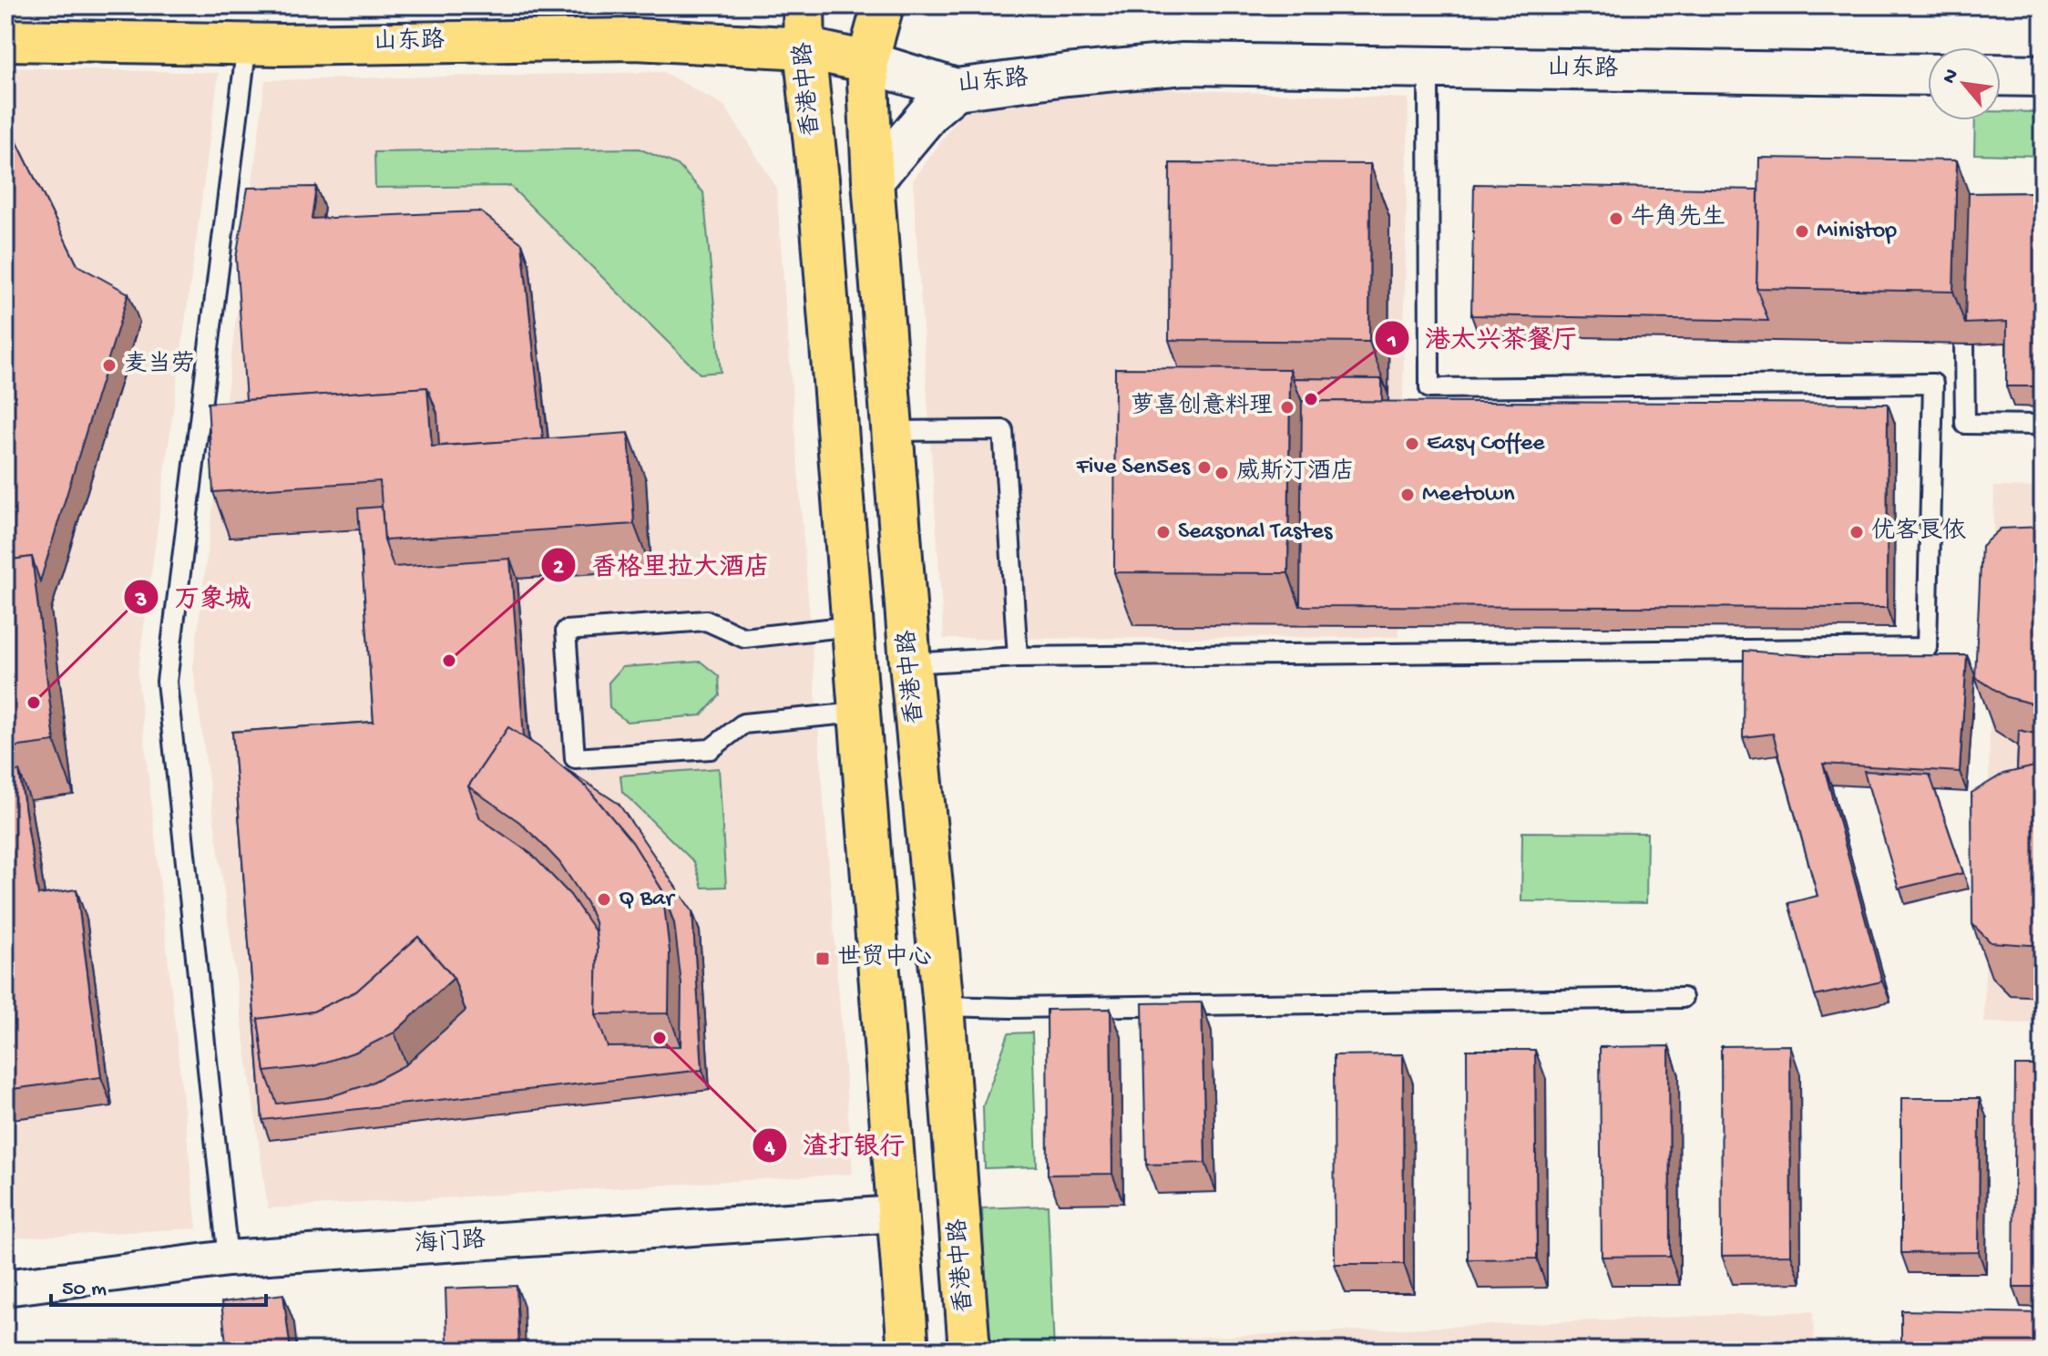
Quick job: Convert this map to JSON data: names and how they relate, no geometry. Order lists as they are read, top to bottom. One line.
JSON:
{"streets":{"main road":["山东路","香港中路"],"street":["海门路"]},"crossings":[["山东路","香港中路"],["香港中路","海门路"]],"places":{"other":["牛角先生","Ministop","麦当劳","港太兴茶餐厅","萝喜创意料理","Easy Coffee","Five Sen5es","威斯汀酒店","Meetown","Seasonal Tastes","优客良依","香格里拉大酒店","万象城","Q Bar","渣打银行"],"transit":["世贸中心"]},"scale_bar":"50 m","north":"top left"}
